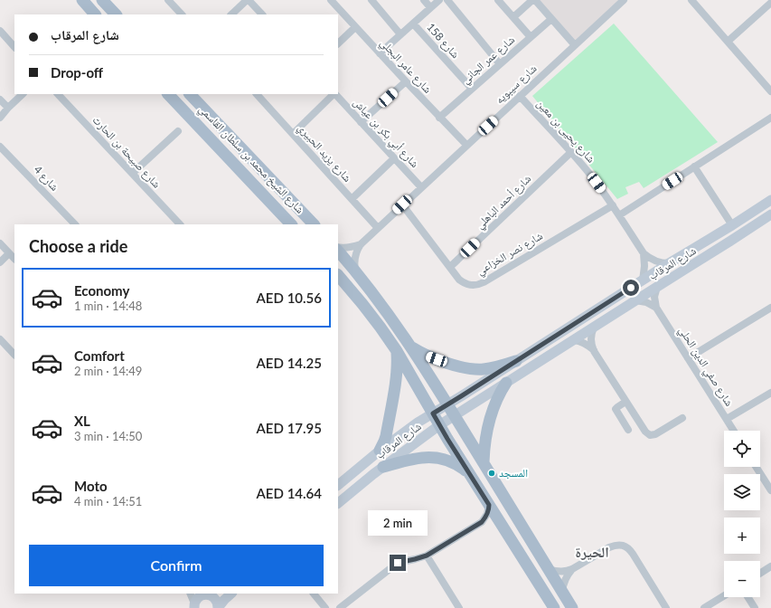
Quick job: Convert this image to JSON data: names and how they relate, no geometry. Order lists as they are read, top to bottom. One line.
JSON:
{"streets":{"main road":["شارع الشيخ محمد بن سلطان القاسمي","شارع المرقاب"],"street":["شارع 158","شارع عمر الجاني","شارع عامر البجلي","شارع سيبويه","شارع يحيى بن معين","شارع أبي بكر بن عياش","شارع صبيحة بن الحارث","شارع يزيد الحبيري","شارع 4","شارع أحمد الباهلي","شارع نصر الخزاعي","شارع صفي الدين الحلي"]},"crossings":[["شارع 158","شارع عمر الجاني"],["شارع عمر الجاني","شارع عامر البجلي"],["شارع عامر البجلي","شارع سيبويه"],["شارع سيبويه","شارع يحيى بن معين"],["شارع سيبويه","شارع أبي بكر بن عياش"],["شارع سيبويه","شارع يزيد الحبيري"],["شارع سيبويه","شارع نصر الخزاعي"],["شارع يحيى بن معين","شارع أحمد الباهلي"],["شارع يحيى بن معين","شارع نصر الخزاعي"],["شارع يحيى بن معين","شارع المرقاب"],["شارع أحمد الباهلي","شارع نصر الخزاعي"]],"districts":["الحيرة"],"places":["المسجد"],"page":{"banner":["شارع المرقاب","Drop-off"],"heading":"Choose a ride","list":[{"name":"Economy","note":"1 min · 14:48","value":"AED 10.56"},{"name":"Comfort","note":"2 min · 14:49","value":"AED 14.25"},{"name":"XL","note":"3 min · 14:50","value":"AED 17.95"},{"name":"Moto","note":"4 min · 14:51","value":"AED 14.64"}],"map_buttons":["+","−"],"bubble":"2 min","buttons":"Confirm"}}
